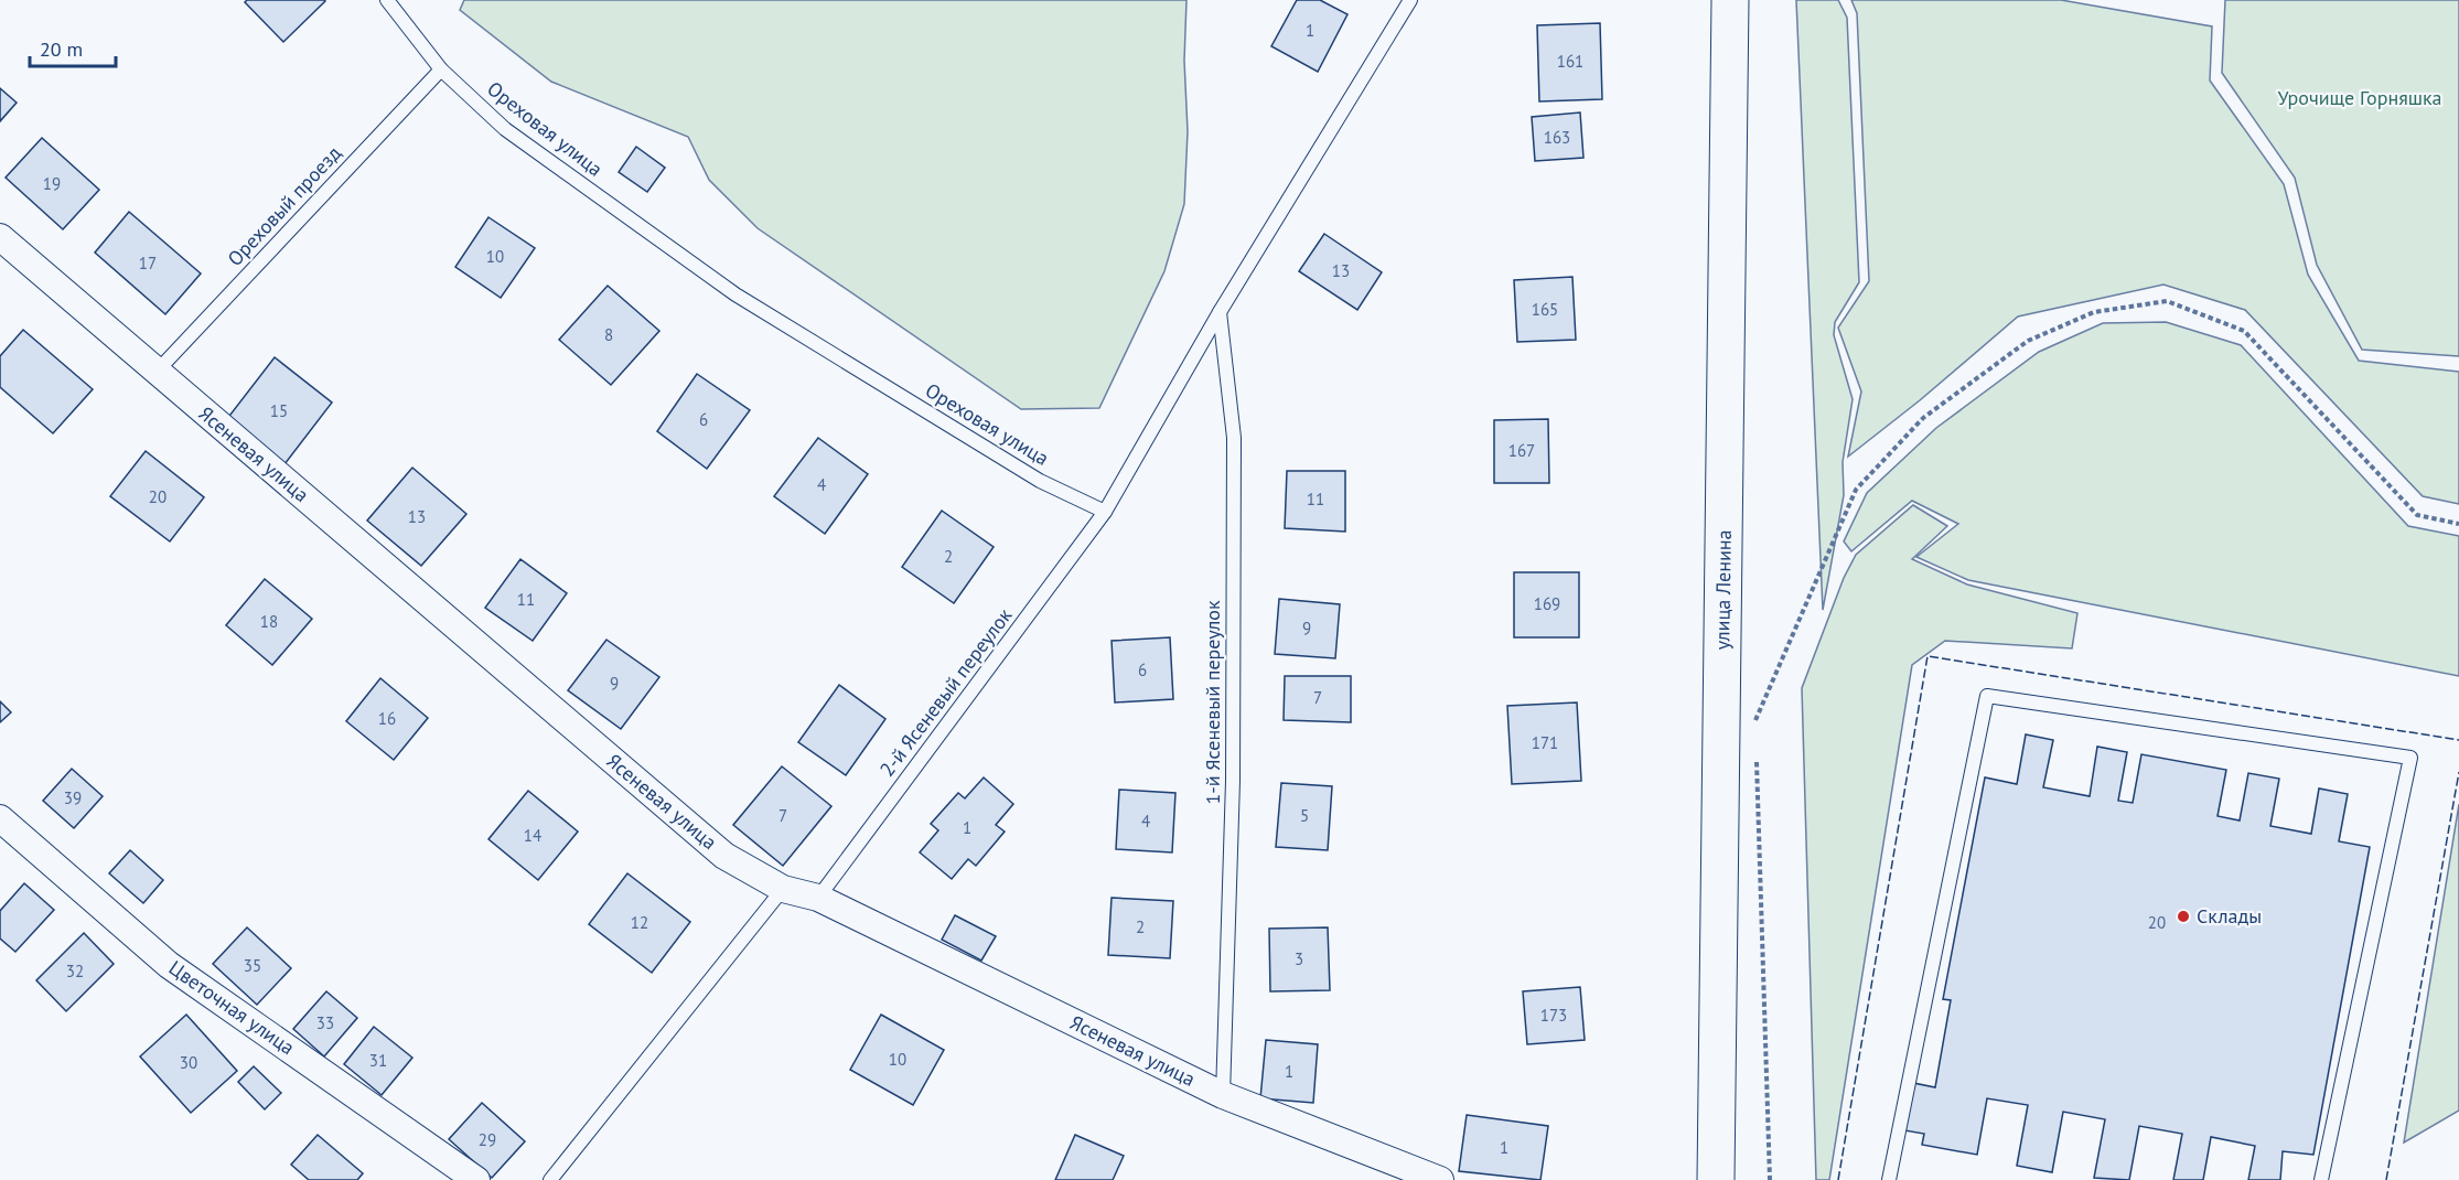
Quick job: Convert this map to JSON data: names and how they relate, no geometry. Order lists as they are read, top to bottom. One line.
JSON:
{"streets":{"main road":["улица Ленина"],"street":["Ясеневая улица","Цветочная улица"],"lane":["Ореховая улица","Ореховый проезд","2-й Ясеневый переулок","1-й Ясеневый переулок"]},"crossings":[["Ореховая улица","Ореховый проезд"],["Ореховая улица","2-й Ясеневый переулок"],["Ореховый проезд","Ясеневая улица"],["Ясеневая улица","2-й Ясеневый переулок"],["Ясеневая улица","1-й Ясеневый переулок"]],"parks":["Урочище Горняшка"],"places":["Склады"],"house_numbers":["1","161","163","19","10","17","13","165","8","15","6","167","4","20","11","13","2","11","169","18","9","6","9","7","16","171","39","7","5","4","1","14","12","20","2","3","35","32","173","33","10","31","30","1","29","1"],"scale_bar":"20 m"}
